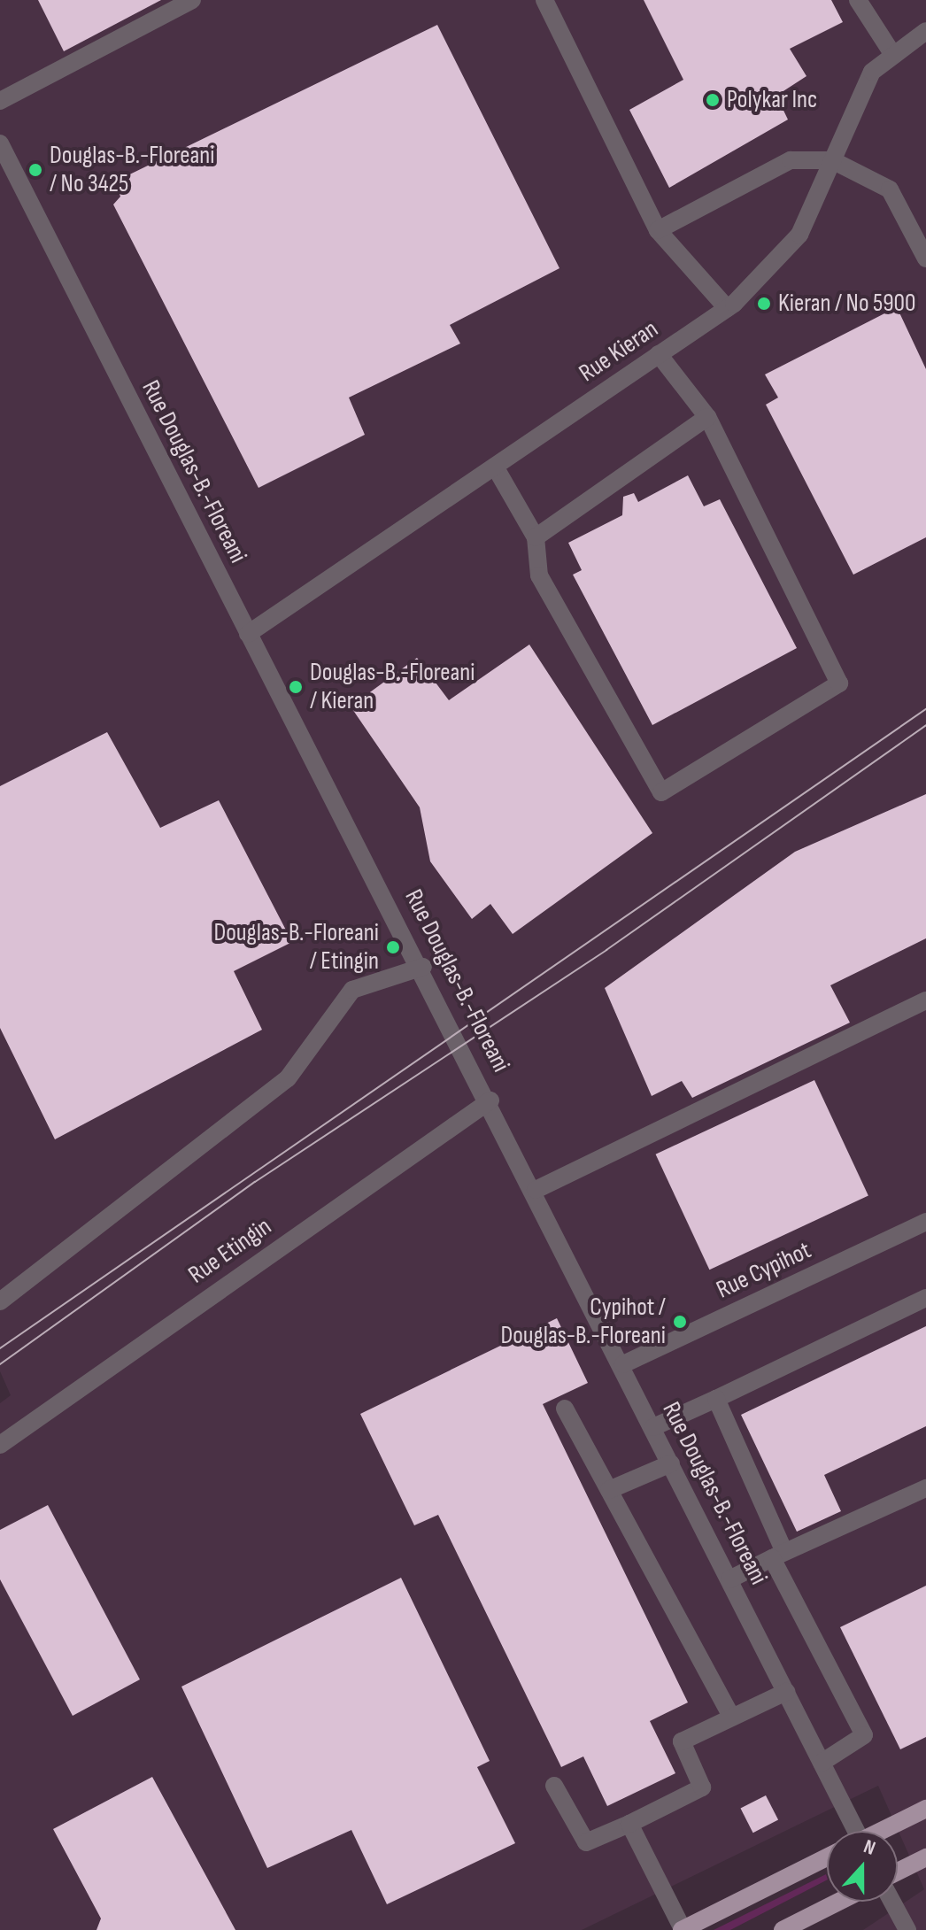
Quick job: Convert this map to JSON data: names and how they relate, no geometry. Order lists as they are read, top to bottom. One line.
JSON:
{"streets":{"street":["Rue Kieran","Rue Douglas-B.-Floreani","Rue Etingin","Rue Cypihot"]},"crossings":[["Rue Kieran","Rue Douglas-B.-Floreani"],["Rue Douglas-B.-Floreani","Rue Etingin"],["Rue Douglas-B.-Floreani","Rue Cypihot"]],"places":["Polykar Inc","Douglas-B.-Floreani / No 3425","Kieran / No 5900","Douglas-B.-Floreani / Kieran","Douglas-B.-Floreani / Etingin","Cypihot / Douglas-B.-Floreani"],"north":"top"}
